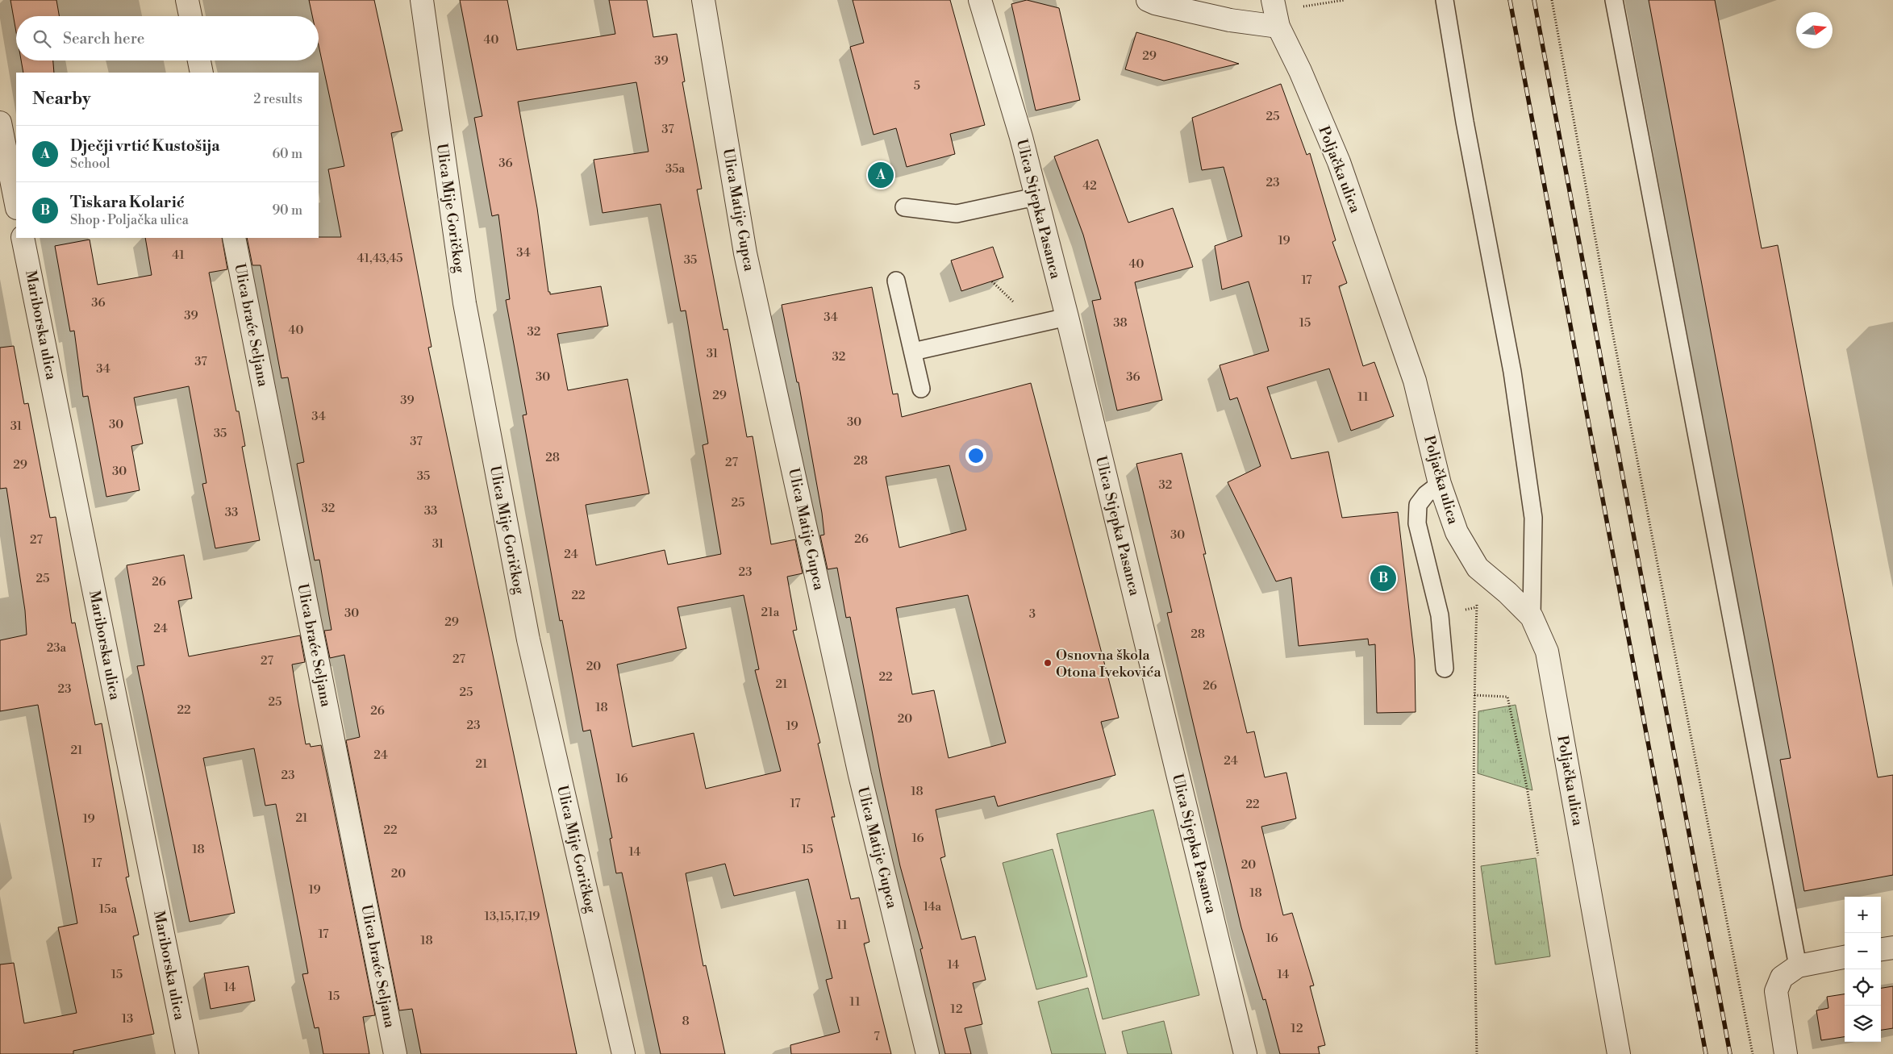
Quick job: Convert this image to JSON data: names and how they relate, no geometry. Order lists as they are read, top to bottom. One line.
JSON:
{"streets":{"street":["Poljačka ulica","Ulica Mije Goričkog","Ulica Stjepka Pasanca","Ulica Matije Gupca","Mariborska ulica","Ulica braće Seljana"]},"places":["Osnovna škola Otona Ivekovića"],"house_numbers":["40","29","39","5","25","37","36","35a","23","42","19","34","41","41,43,45","35","40","17","36","39","34","38","15","40","32","31","32","37","34","30","36","29","11","39","34","30","30","31","35","37","28","28","27","29","30","35","32","25","32","33","33","30","26","27","31","24","23","25","26","22","21a","30","3","29","24","28","23a","27","27","20","22","21","26","23","25","25","18","22","26","20","23","19","21","24","24","21","23","16","18","17","22","21","19","22","16","18","15","14","17","20","20","19","18","14a","15a","13,15,17,19","11","17","16","18","14","15","14","14","15","11","12","13","8","12","7"],"north":"right","page":{"search":"Search here","heading":["Nearby","2 results"],"list":[{"mark":"A","name":"Dječji vrtić Kustošija","note":"School","value":"60 m"},{"mark":"B","name":"Tiskara Kolarić","note":"Shop · Poljačka ulica","value":"90 m"}],"pins":["A","B"],"map_buttons":["+","−"]}}
